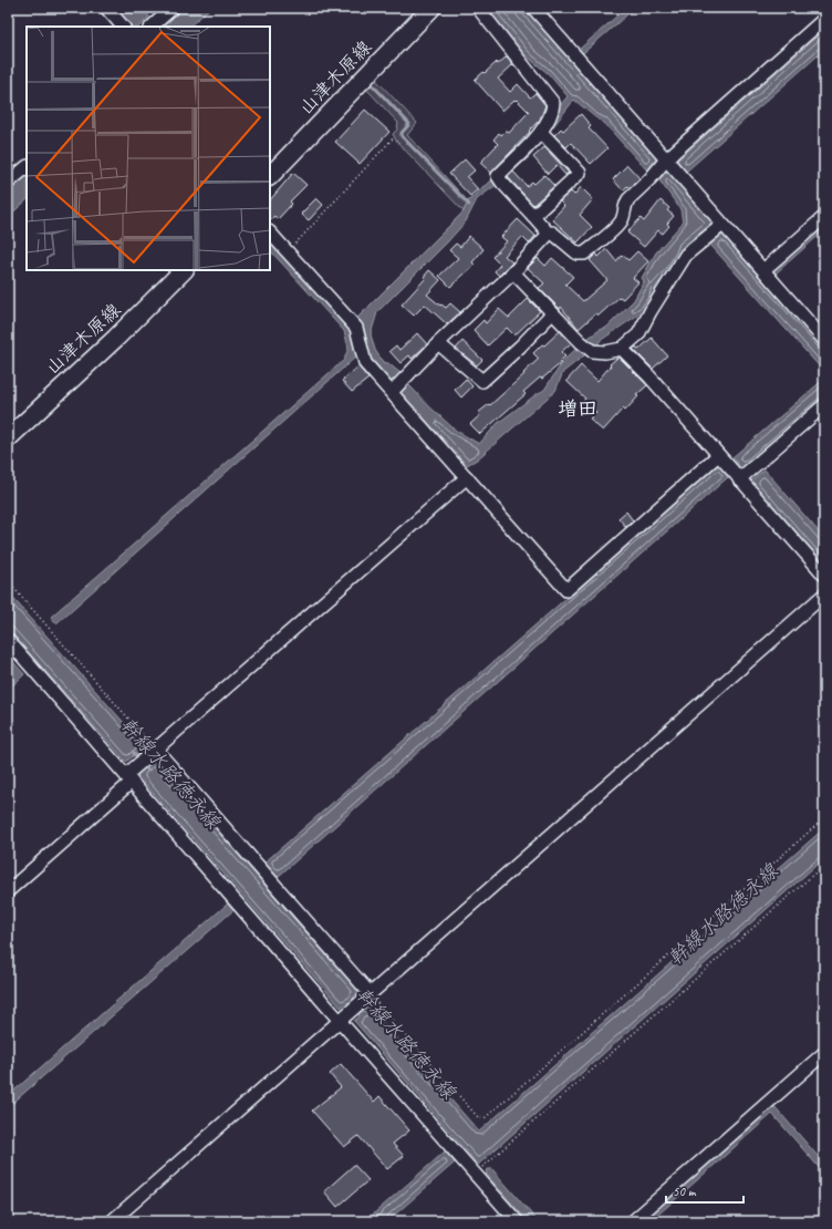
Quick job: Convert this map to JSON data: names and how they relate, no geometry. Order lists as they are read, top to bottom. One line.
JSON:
{"streets":{"street":["山津木原線"]},"districts":["増田"],"water":["幹線水路徳永線"],"scale_bar":"50 m"}
